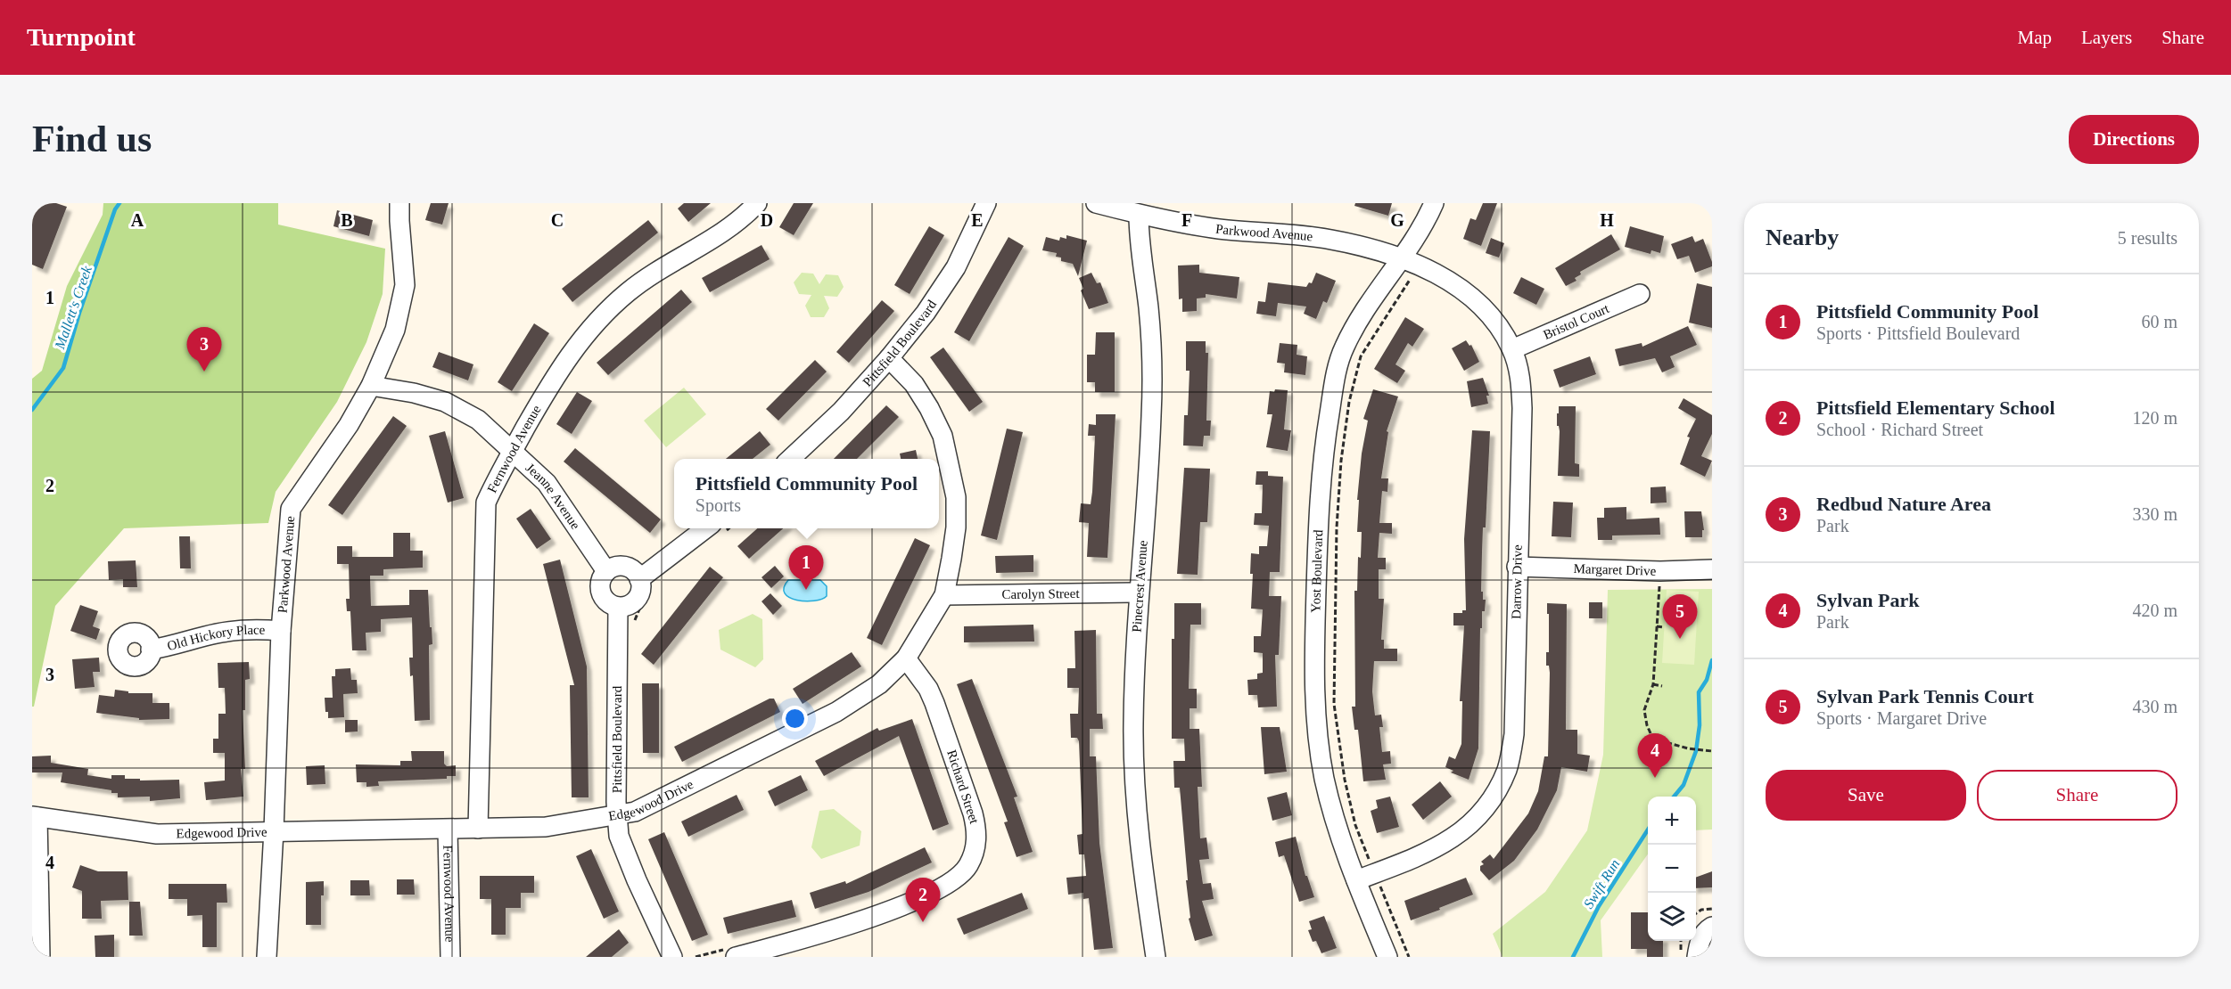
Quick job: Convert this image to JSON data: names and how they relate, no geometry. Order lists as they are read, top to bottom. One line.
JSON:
{"streets":{"street":["Parkwood Avenue","Bristol Court","Pittsfield Boulevard","Fernwood Avenue","Jeanne Avenue","Margaret Drive","Yost Boulevard","Darrow Drive","Pinecrest Avenue","Carolyn Street","Old Hickory Place","Richard Street","Edgewood Drive"]},"crossings":[["Parkwood Avenue","Jeanne Avenue"],["Parkwood Avenue","Yost Boulevard"],["Parkwood Avenue","Darrow Drive"],["Parkwood Avenue","Pinecrest Avenue"],["Parkwood Avenue","Old Hickory Place"],["Parkwood Avenue","Edgewood Drive"],["Bristol Court","Darrow Drive"],["Pittsfield Boulevard","Jeanne Avenue"],["Pittsfield Boulevard","Edgewood Drive"],["Fernwood Avenue","Jeanne Avenue"],["Fernwood Avenue","Edgewood Drive"],["Margaret Drive","Darrow Drive"],["Yost Boulevard","Darrow Drive"],["Pinecrest Avenue","Carolyn Street"],["Carolyn Street","Edgewood Drive"],["Richard Street","Edgewood Drive"]],"water":["Mallett's Creek","Swift Run"],"page":{"header":"Turnpoint","nav":["Map","Layers","Share"],"buttons":["Directions",["Save","Share"]],"title":"Find us","heading":["Nearby","5 results"],"list":[{"mark":"1","name":"Pittsfield Community Pool","note":"Sports · Pittsfield Boulevard","value":"60 m"},{"mark":"2","name":"Pittsfield Elementary School","note":"School · Richard Street","value":"120 m"},{"mark":"3","name":"Redbud Nature Area","note":"Park","value":"330 m"},{"mark":"4","name":"Sylvan Park","note":"Park","value":"420 m"},{"mark":"5","name":"Sylvan Park Tennis Court","note":"Sports · Margaret Drive","value":"430 m"}],"pins":["3","1","5","4","2"],"popup":["Pittsfield Community Pool","Sports"],"map_buttons":["+","−"]},"grid":{"columns":["A","B","C","D","E","F","G","H"],"rows":["1","2","3","4"]}}
